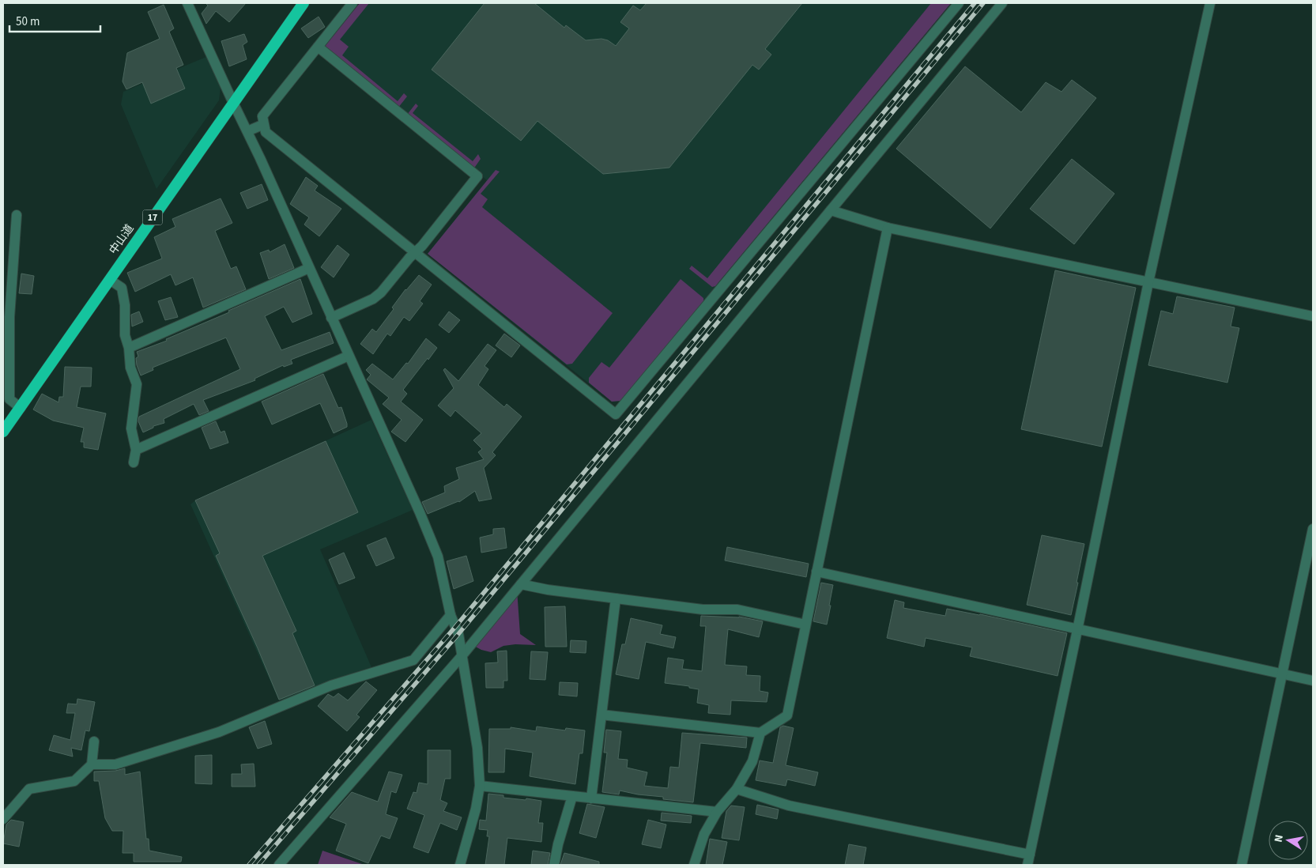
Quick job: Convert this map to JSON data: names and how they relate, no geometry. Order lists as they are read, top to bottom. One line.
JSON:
{"streets":{"highway":["17","中山道"]},"scale_bar":"50 m","north":"left"}
